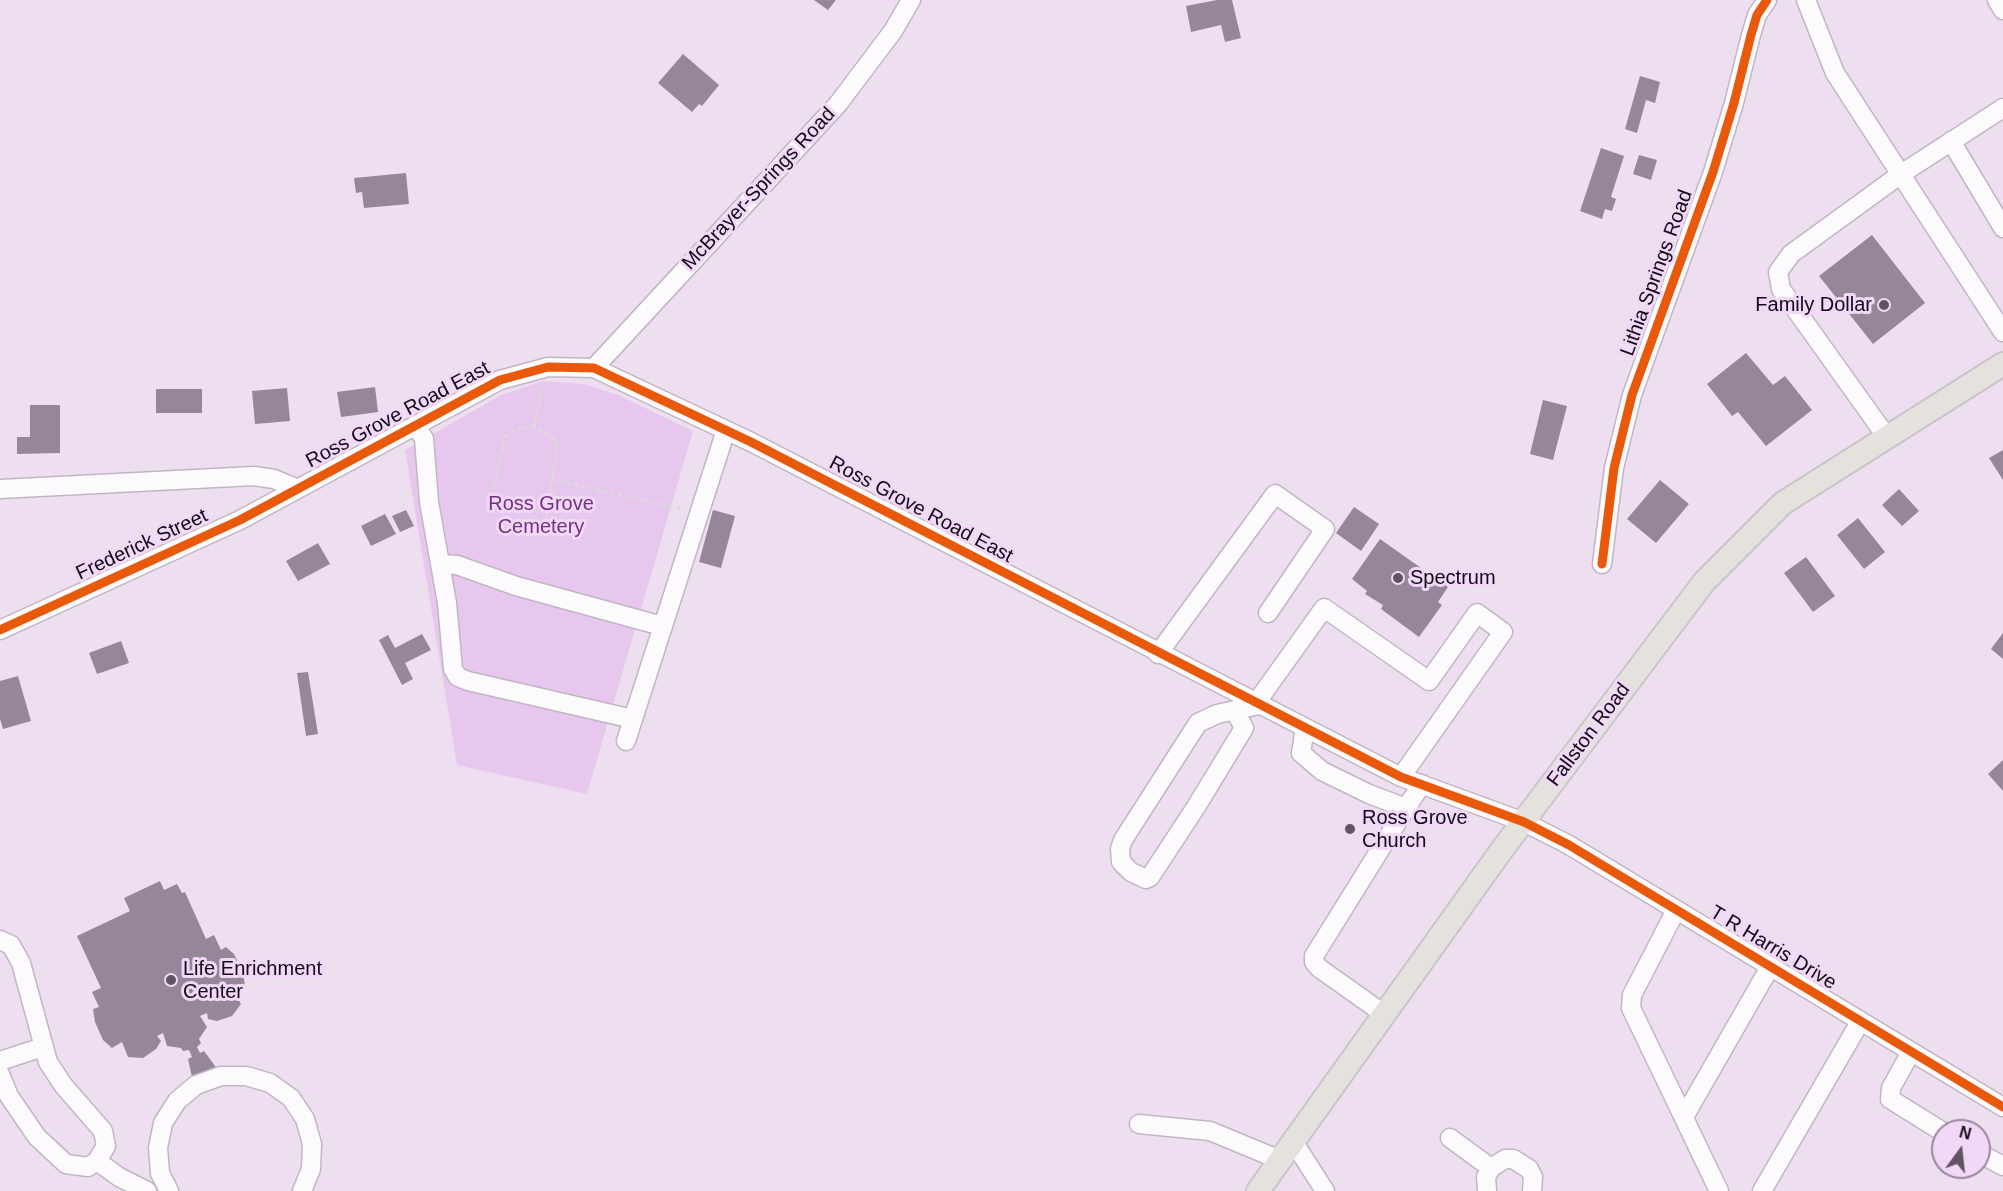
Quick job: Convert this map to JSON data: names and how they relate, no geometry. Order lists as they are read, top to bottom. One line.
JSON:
{"streets":{"main road":["Fallston Road"],"street":["McBrayer-Springs Road","Lithia Springs Road","Ross Grove Road East","Frederick Street","T R Harris Drive"]},"crossings":[["McBrayer-Springs Road","Ross Grove Road East"],["Ross Grove Road East","Frederick Street"],["Ross Grove Road East","Fallston Road"],["Ross Grove Road East","T R Harris Drive"],["Fallston Road","T R Harris Drive"]],"parks":["Ross Grove Cemetery"],"places":["Family Dollar","Spectrum","Ross Grove Church","Life Enrichment Center"],"north":"top"}
